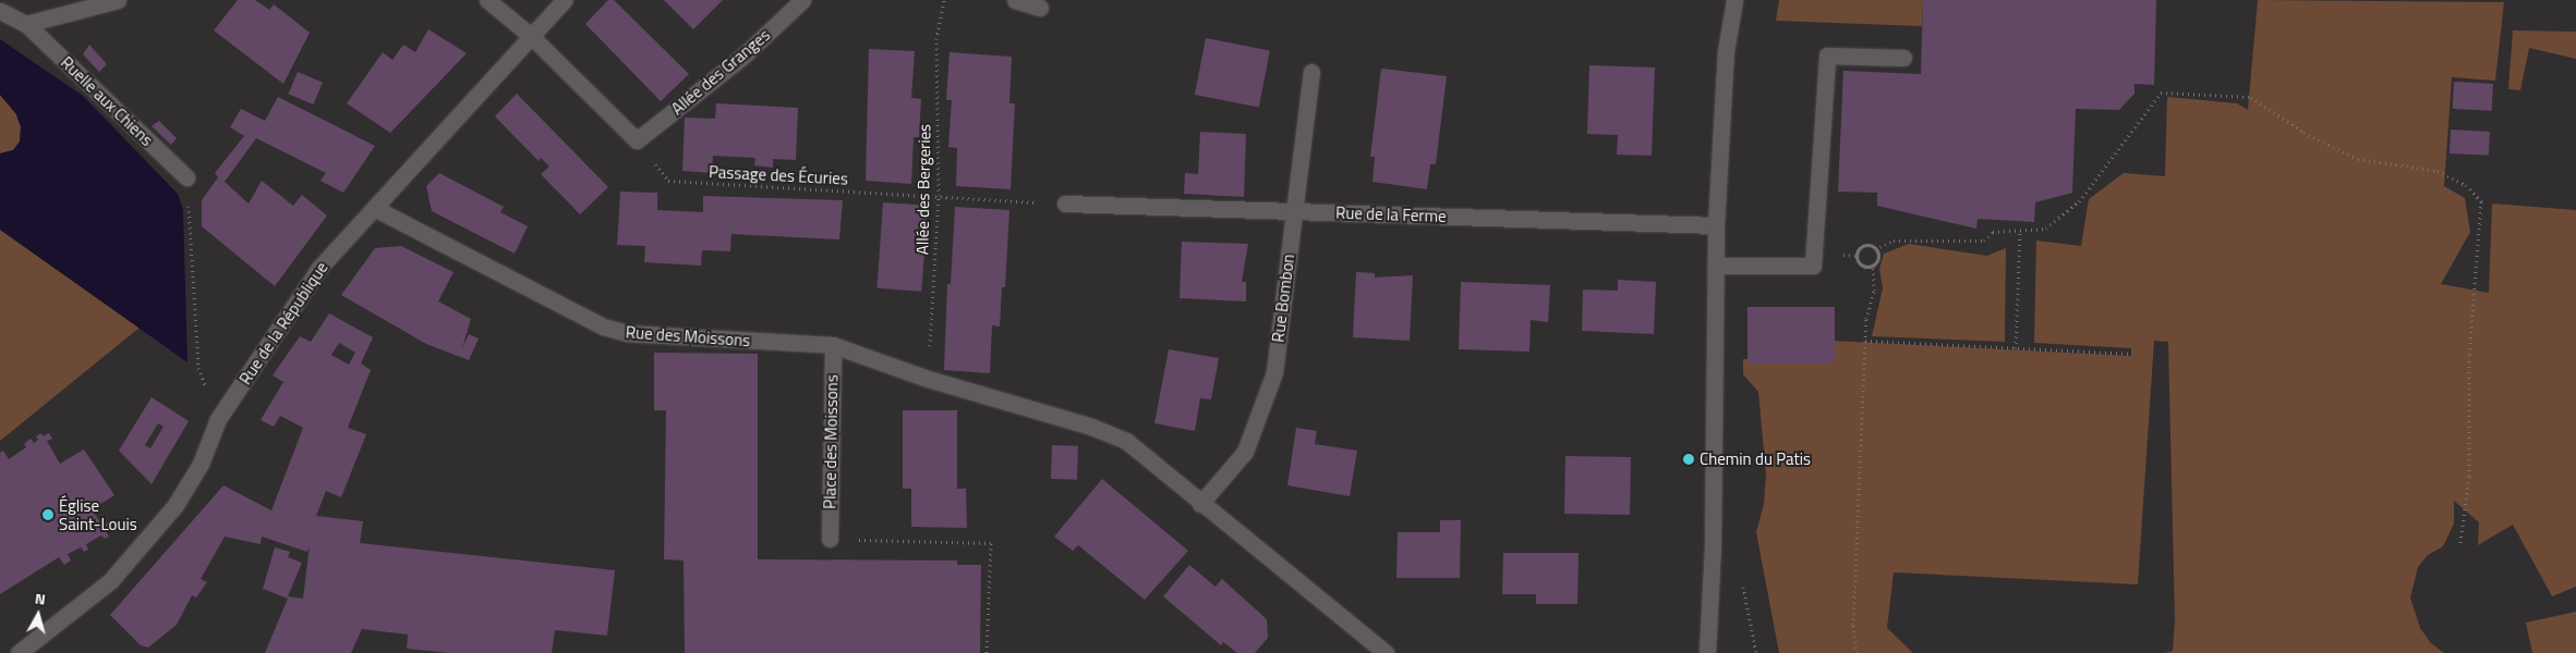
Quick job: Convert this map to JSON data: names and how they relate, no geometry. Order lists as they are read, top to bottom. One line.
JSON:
{"streets":{"street":["Allée des Granges","Ruelle aux Chiens","Rue de la Ferme","Rue Bombon","Rue de la République","Rue des Moissons","Place des Moissons"],"path":["Passage des Écuries","Allée des Bergeries"]},"crossings":[["Allée des Granges","Passage des Écuries"],["Passage des Écuries","Allée des Bergeries"],["Passage des Écuries","Rue de la Ferme"],["Allée des Bergeries","Rue des Moissons"],["Rue de la Ferme","Rue Bombon"],["Rue Bombon","Rue des Moissons"],["Rue de la République","Rue des Moissons"],["Rue des Moissons","Place des Moissons"]],"places":["Chemin du Patis","Église Saint-Louis"],"north":"top"}
